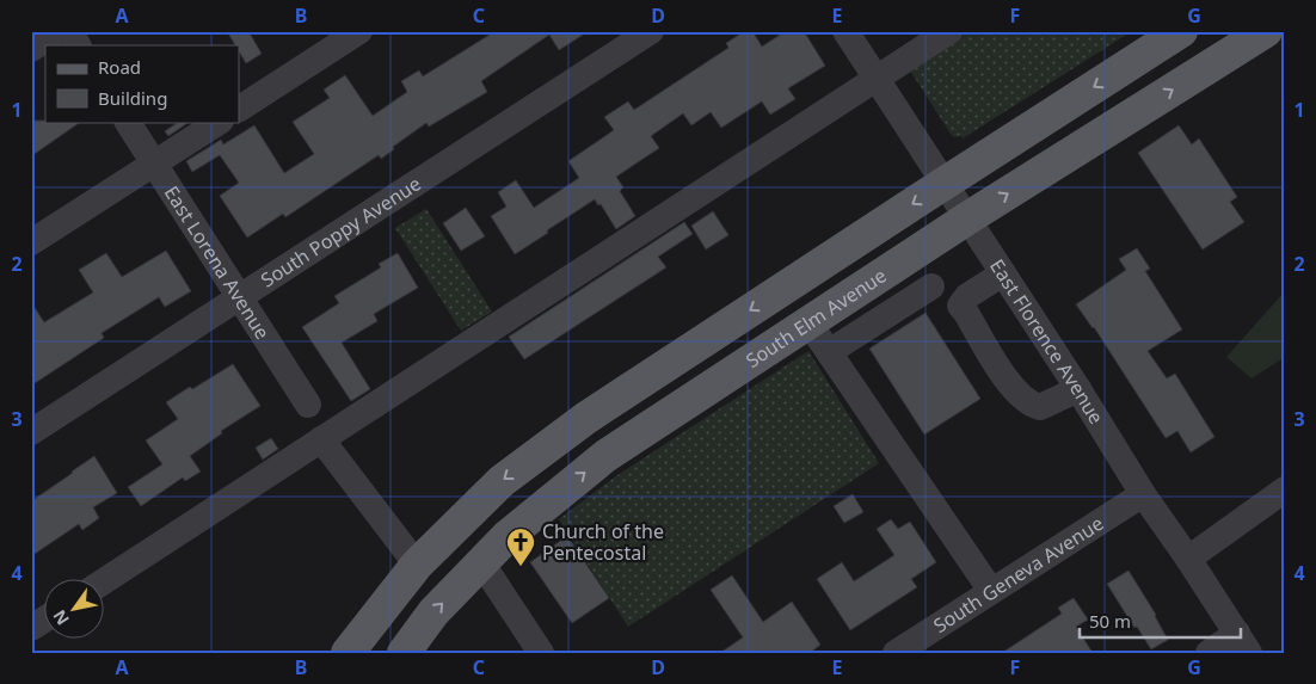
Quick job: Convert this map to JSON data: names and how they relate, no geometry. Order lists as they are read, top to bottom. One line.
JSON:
{"streets":{"main road":["South Elm Avenue"],"street":["South Poppy Avenue","East Lorena Avenue","East Florence Avenue","South Geneva Avenue"]},"crossings":[["South Poppy Avenue","East Lorena Avenue"],["South Elm Avenue","East Florence Avenue"],["East Florence Avenue","South Geneva Avenue"]],"places":{"church":["Church of the Pentecostal"]},"legend":["Road","Building"],"scale_bar":"50 m","north":"bottom left","grid":{"columns":["A","B","C","D","E","F","G"],"rows":["1","2","3","4"]}}
